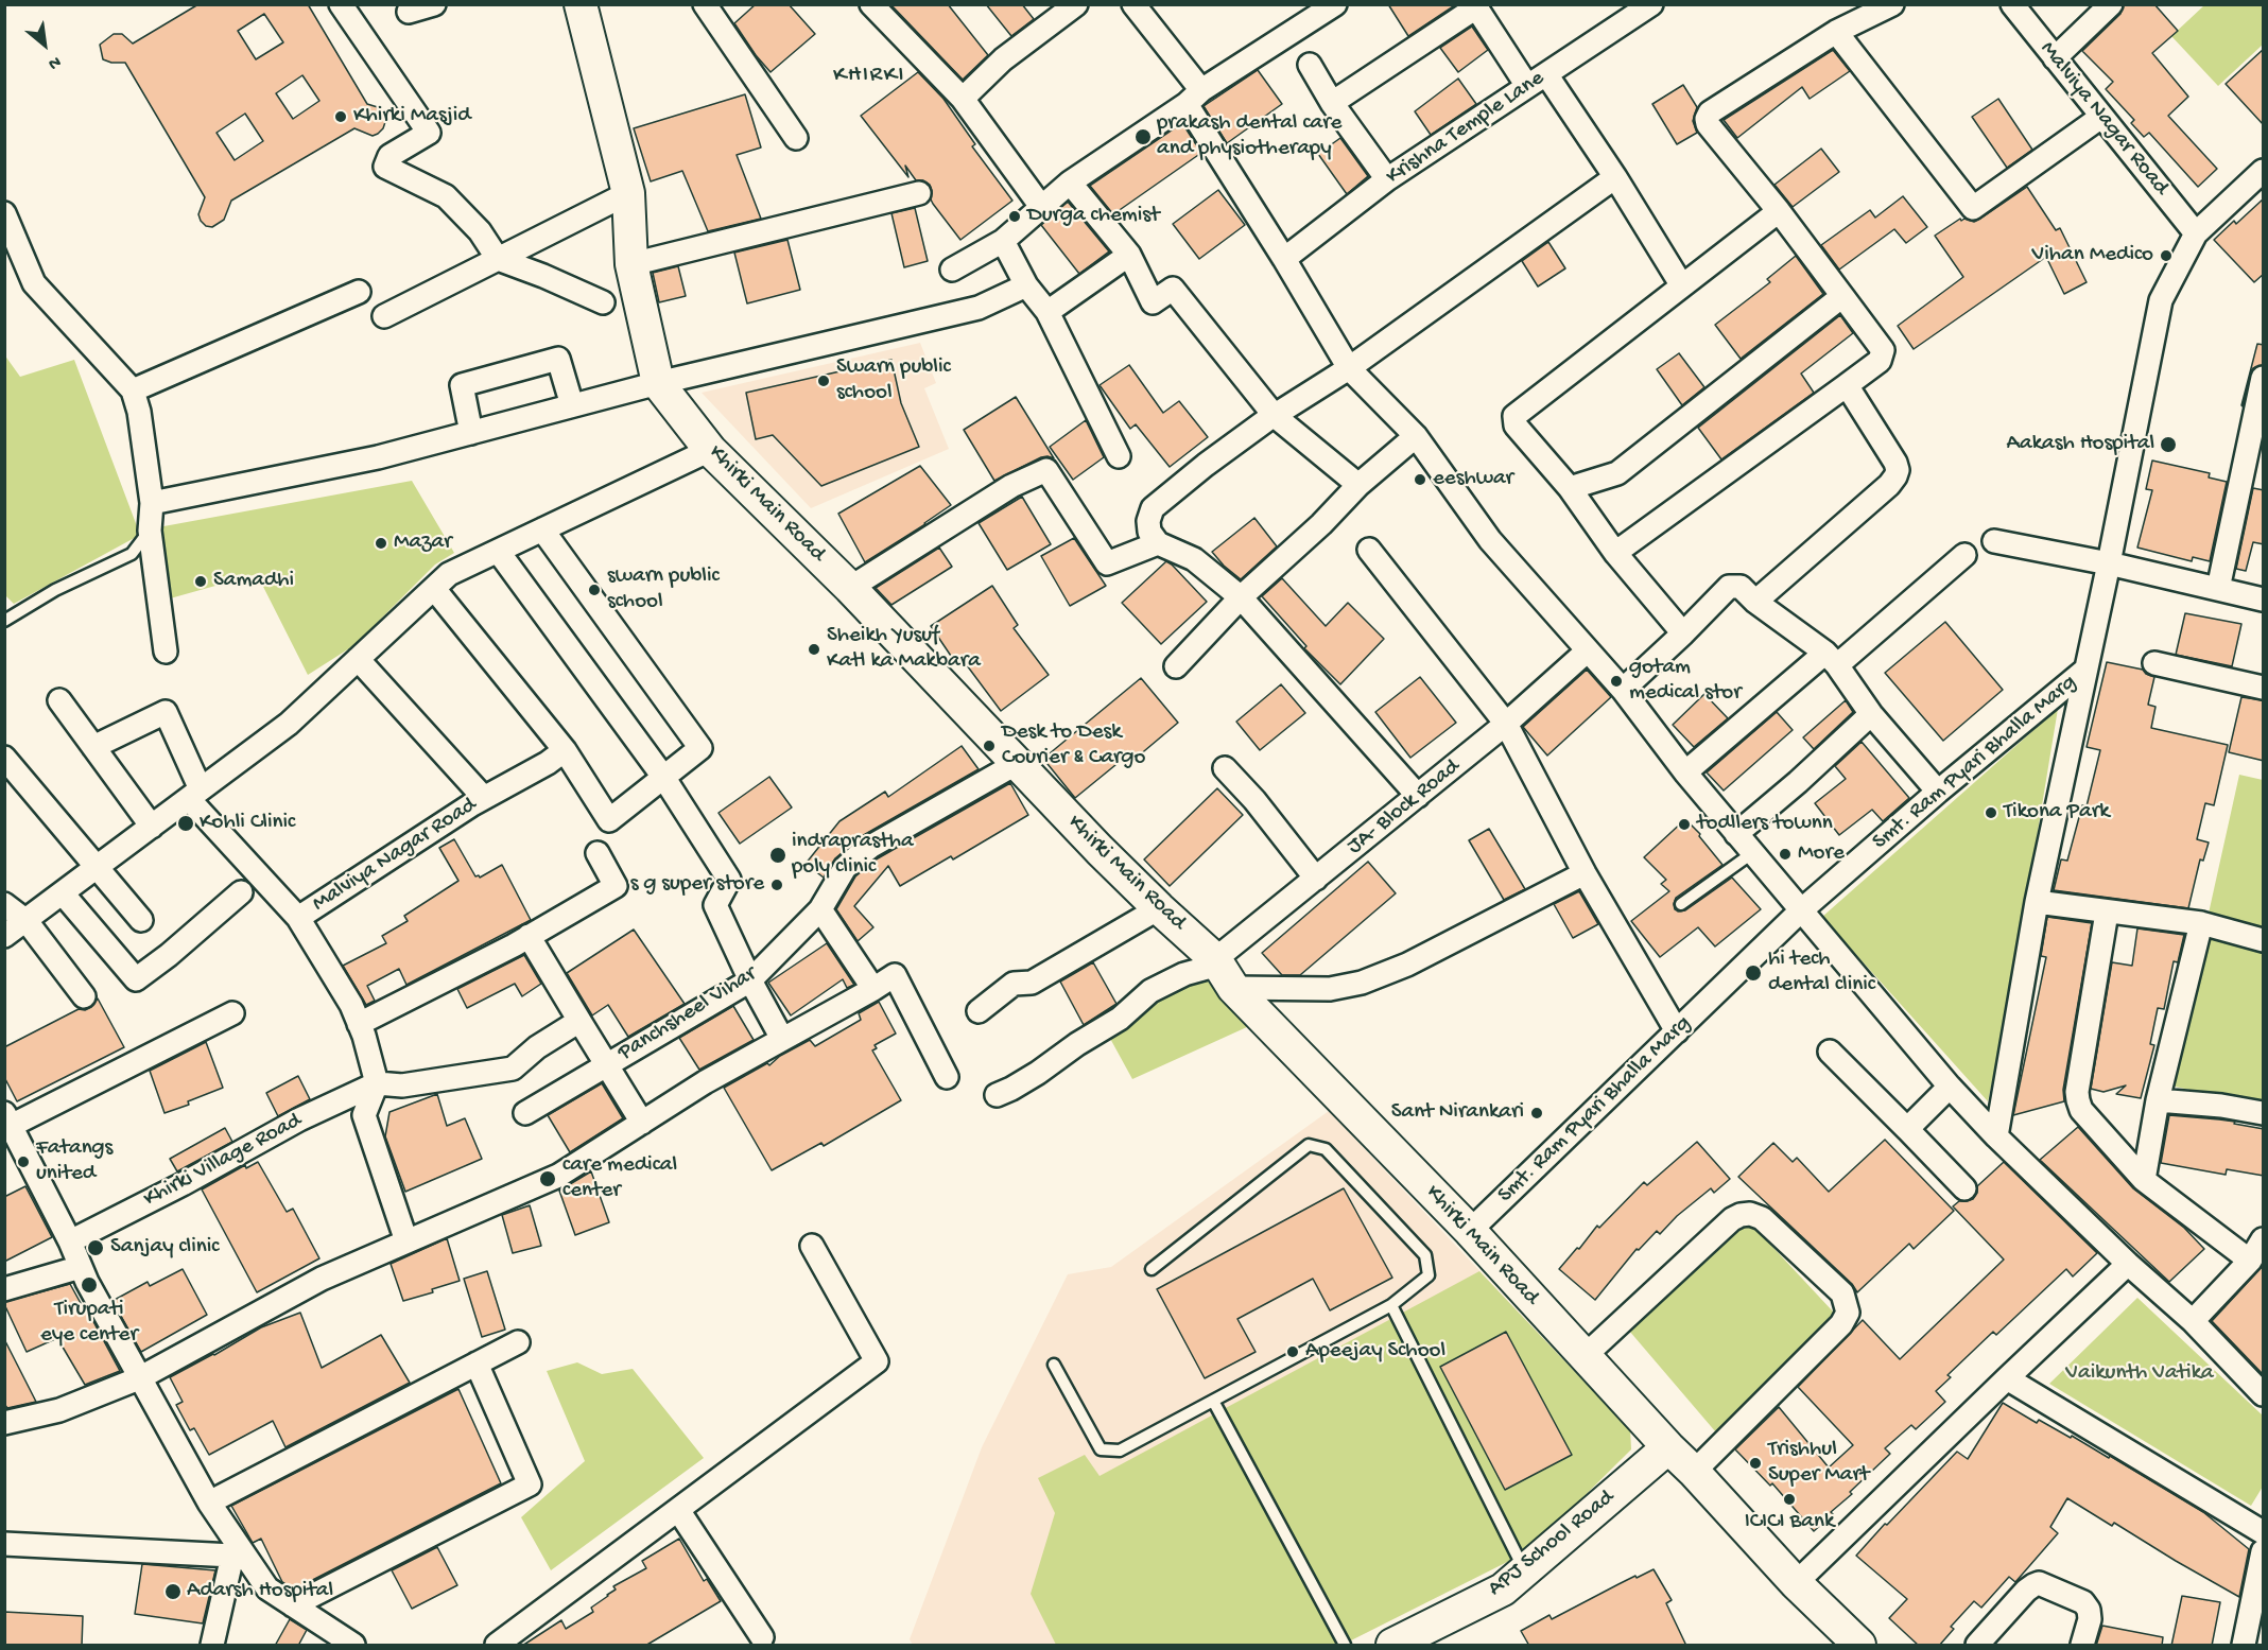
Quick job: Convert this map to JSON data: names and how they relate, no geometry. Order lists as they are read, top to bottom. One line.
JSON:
{"streets":{"street":["Malviya Nagar Road","Krishna Temple Lane","Khirki Main Road","Smt. Ram Pyari Bhalla Marg","JA- Block Road","Panchsheel Vihar","Khirki Village Road","APJ School Road"]},"crossings":[["Malviya Nagar Road","Smt. Ram Pyari Bhalla Marg"],["Khirki Main Road","Smt. Ram Pyari Bhalla Marg"],["Khirki Main Road","JA- Block Road"],["Khirki Main Road","Panchsheel Vihar"],["Khirki Main Road","APJ School Road"]],"districts":["KHIRKI"],"parks":["Vaikunth Vatika"],"places":["Khirki Masjid","prakash dental care and physiotherapy","Durga chemist","Vihan Medico","Swarn public school","Aakash Hospital","eeshwar","Mazar","Samadhi","swarn public school","Sheikh Yusuf Katl ka Makbara","gotam medical stor","Desk to Desk Courier & Cargo","Tikona Park","Kohli Clinic","todllers townn","More","indraprastha poly clinic","s g super store","hi tech dental clinic","Sant Nirankari","Fatangs united","care medical center","Sanjay clinic","Tirupati eye center","Apeejay School","Trishhul Super Mart","ICICI Bank","Adarsh Hospital"],"north":"bottom right"}
